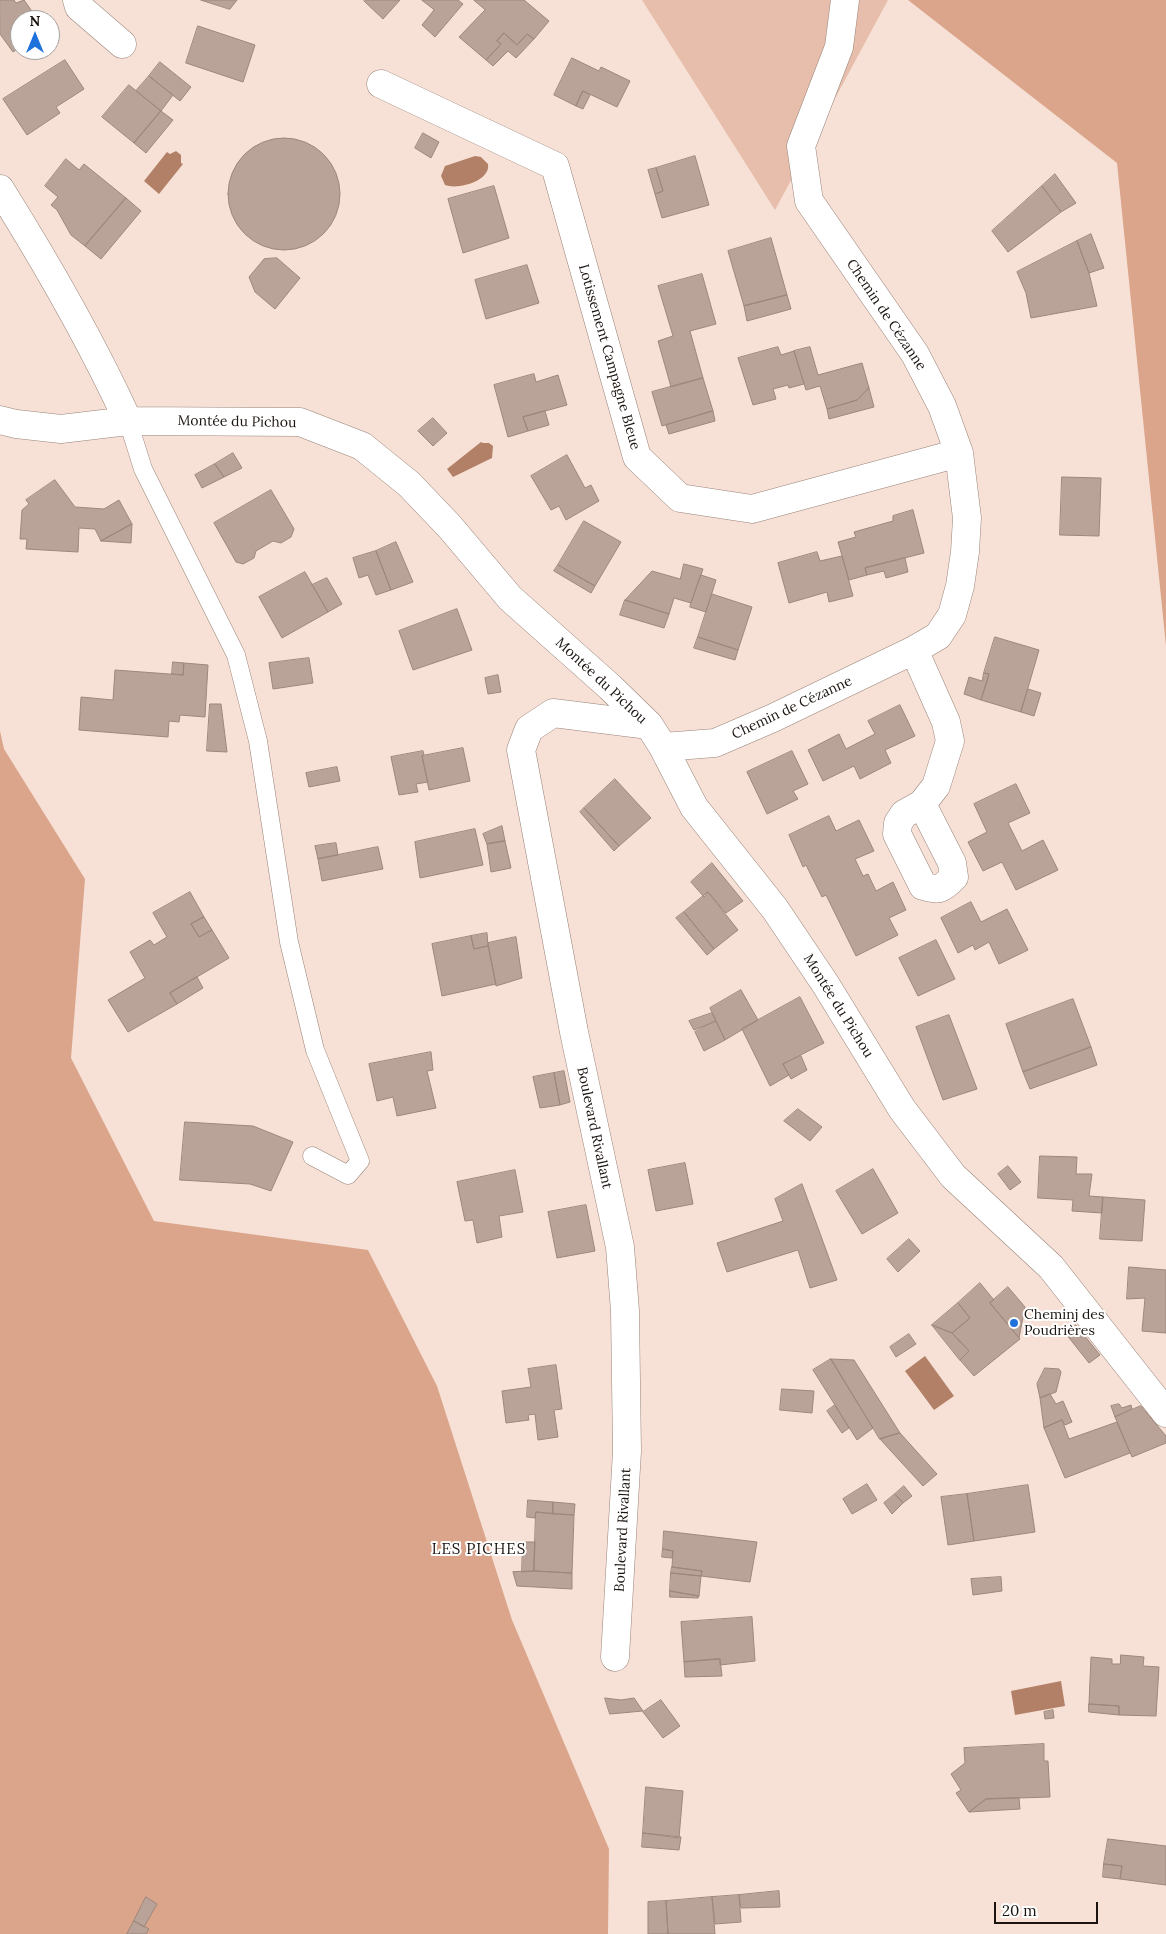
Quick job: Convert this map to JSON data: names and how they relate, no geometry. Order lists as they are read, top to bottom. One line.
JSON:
{"streets":{"street":["Chemin de Cézanne","Lotissement Campagne Bleue","Montée du Pichou","Boulevard Rivallant"]},"crossings":[["Chemin de Cézanne","Lotissement Campagne Bleue"],["Chemin de Cézanne","Montée du Pichou"],["Chemin de Cézanne","Boulevard Rivallant"],["Montée du Pichou","Boulevard Rivallant"]],"districts":["LES PICHES"],"places":["Cheminj des Poudrières"],"scale_bar":"20 m","north":"top"}
